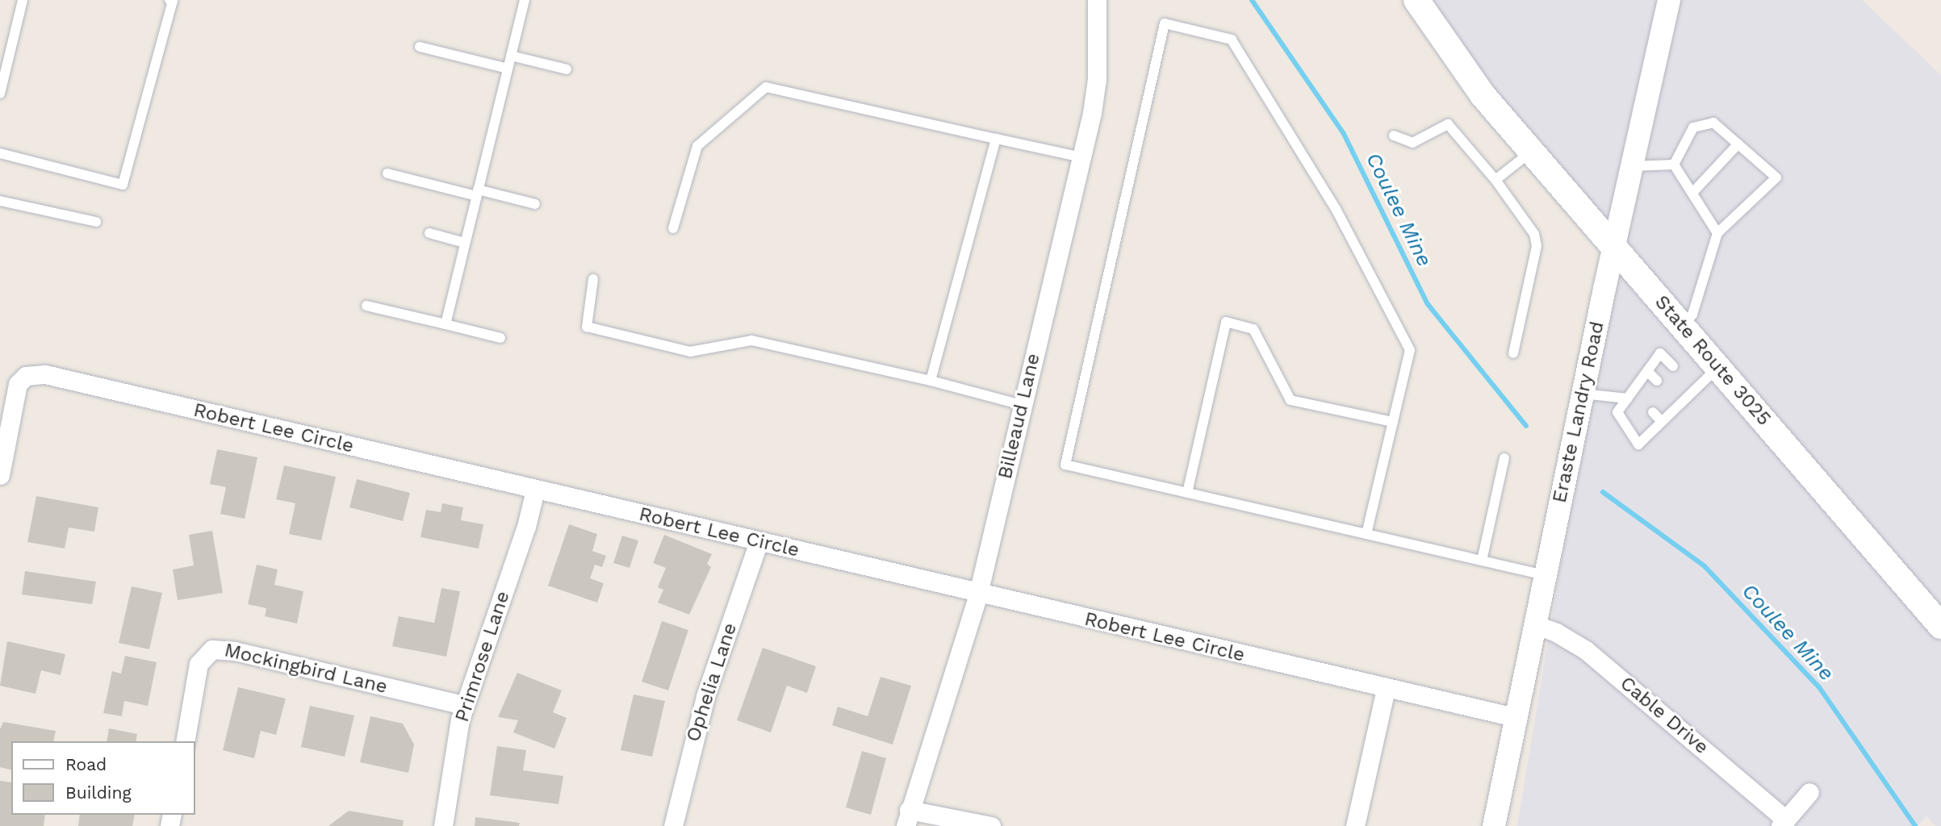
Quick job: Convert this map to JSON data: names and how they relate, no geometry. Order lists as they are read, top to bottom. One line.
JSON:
{"streets":{"main road":["State Route 3025"],"street":["Eraste Landry Road","Billeaud Lane","Robert Lee Circle","Primrose Lane","Mockingbird Lane","Ophelia Lane","Cable Drive"]},"crossings":[["State Route 3025","Eraste Landry Road"],["Eraste Landry Road","Robert Lee Circle"],["Eraste Landry Road","Cable Drive"],["Billeaud Lane","Robert Lee Circle"],["Robert Lee Circle","Primrose Lane"],["Robert Lee Circle","Ophelia Lane"],["Primrose Lane","Mockingbird Lane"]],"water":["Coulee Mine"],"legend":["Road","Building"]}
